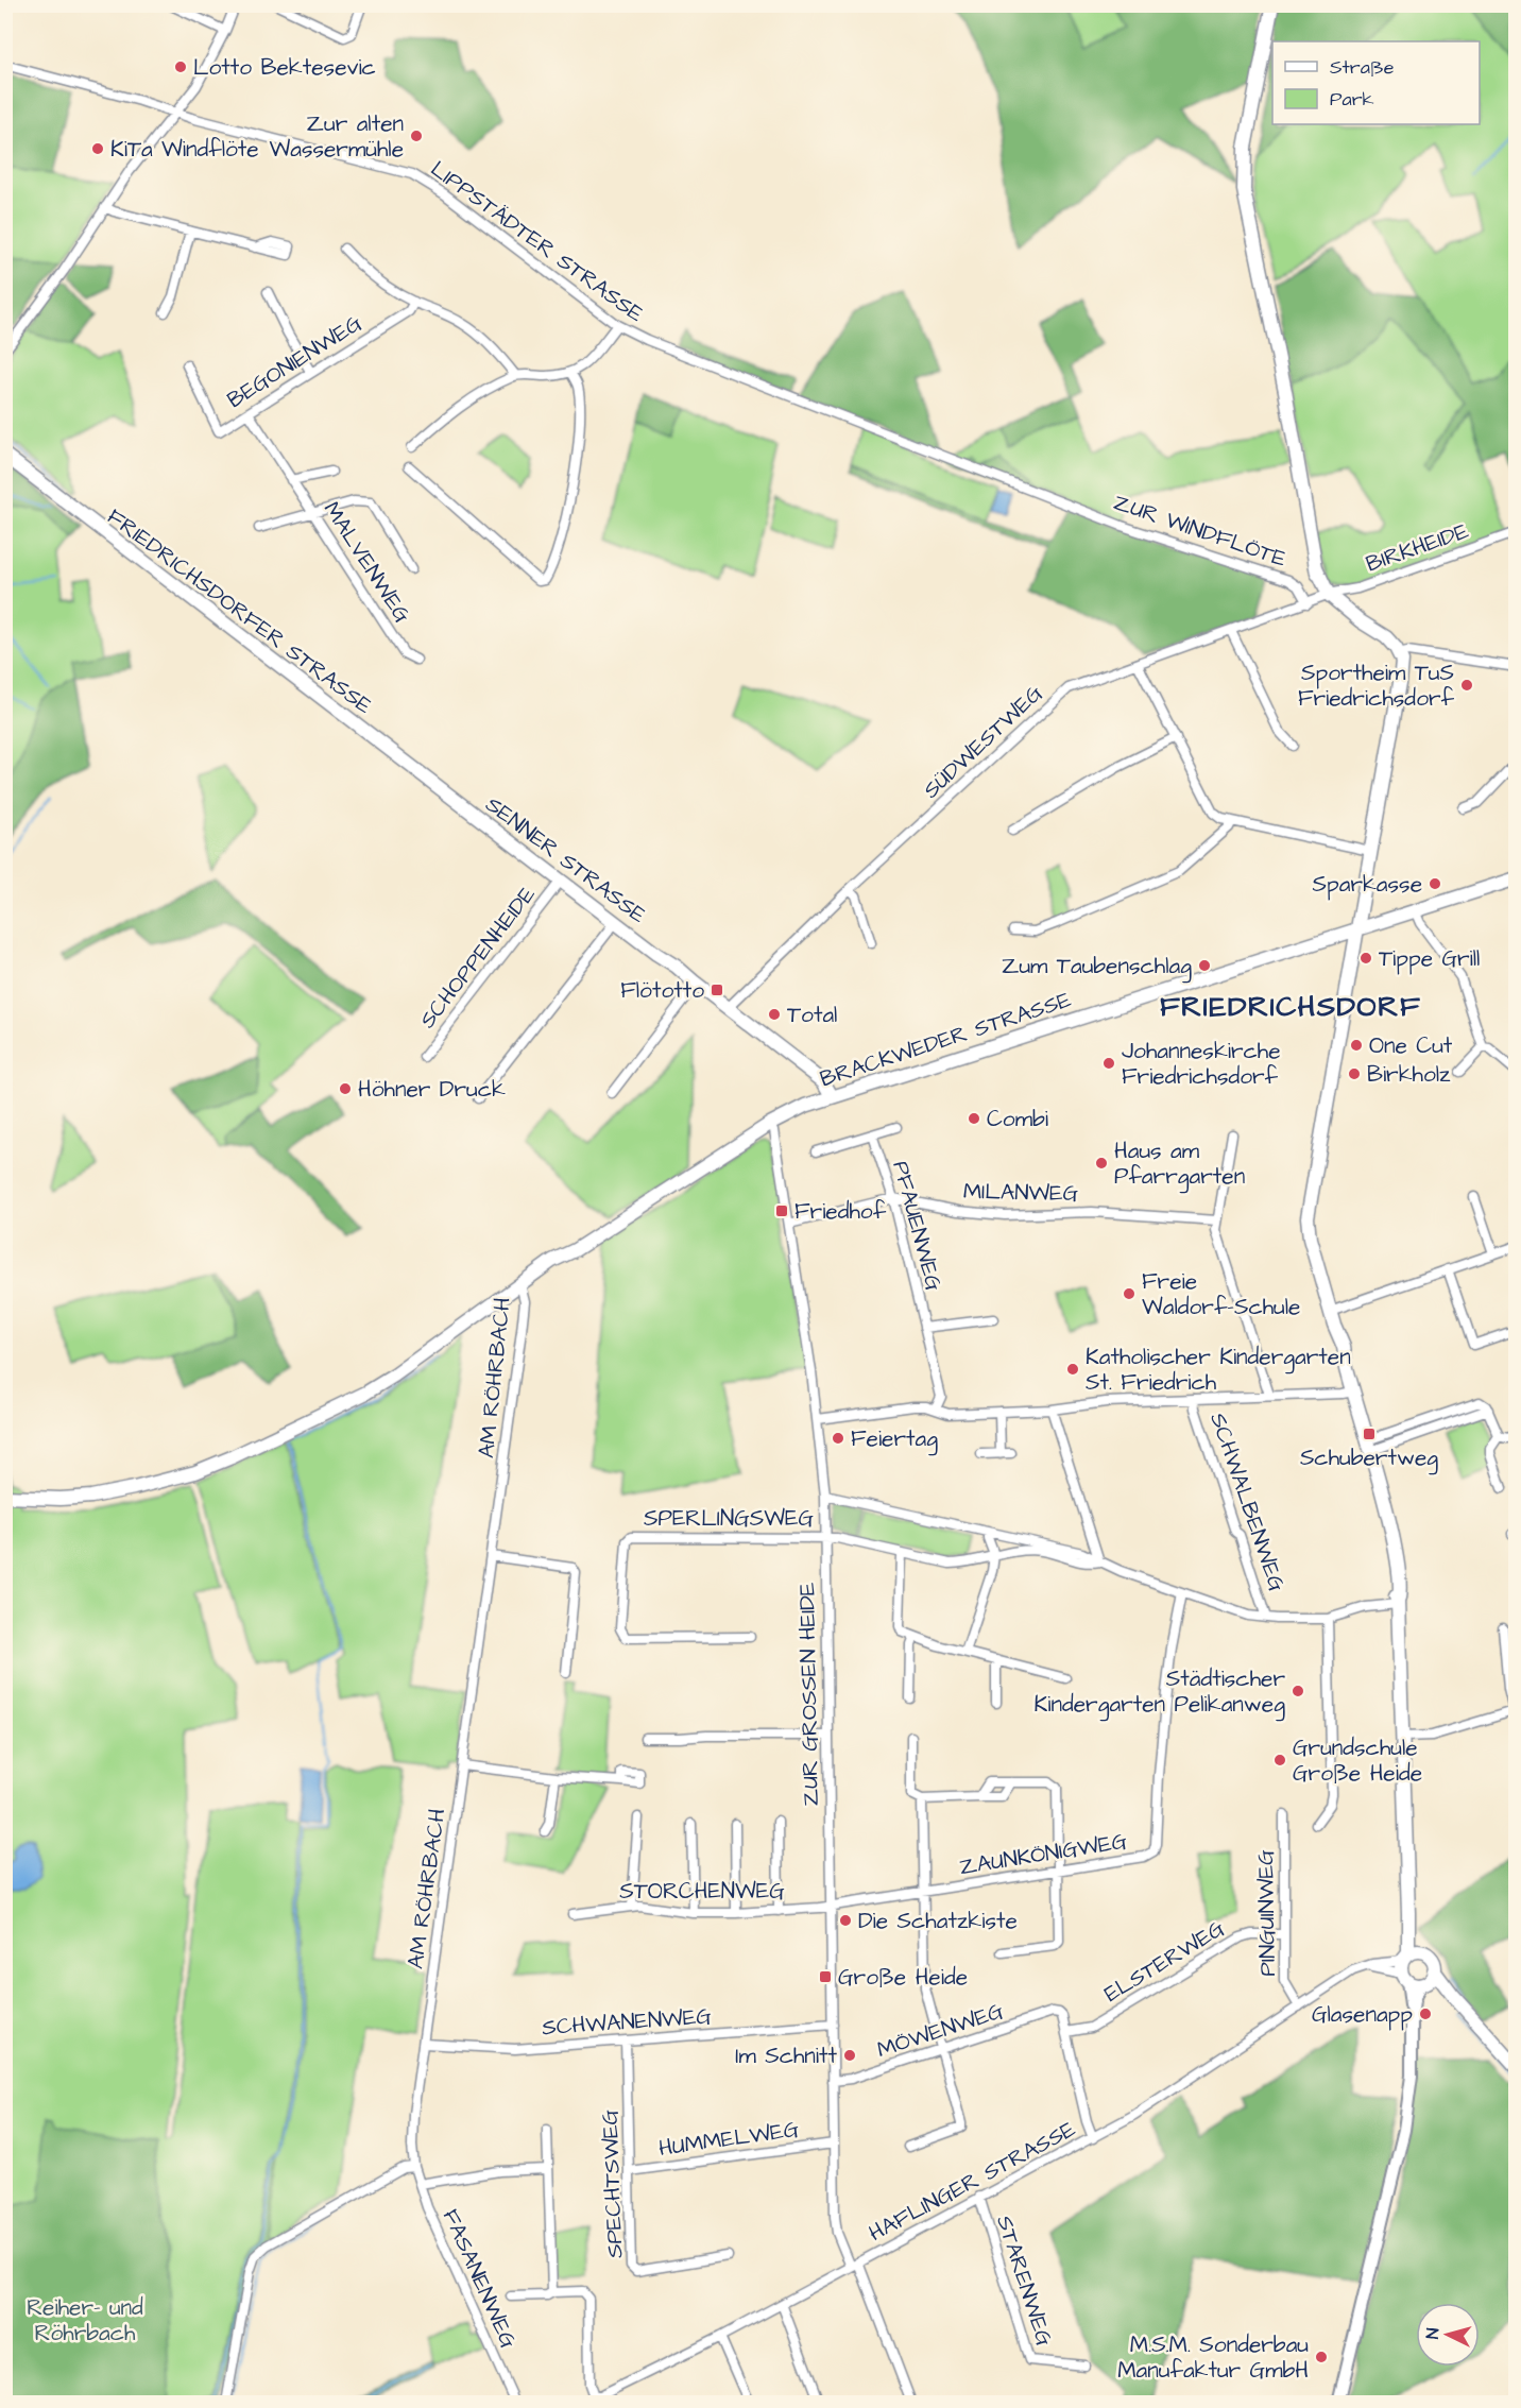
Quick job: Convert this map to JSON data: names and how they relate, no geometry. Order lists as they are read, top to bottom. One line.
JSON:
{"streets":{"main road":["FRIEDRICHSDORFER STRASSE","SENNER STRASSE","BRACKWEDER STRASSE"],"street":["LIPPSTÄDTER STRASSE","BEGONIENWEG","ZUR WINDFLÖTE","BIRKHEIDE","MALVENWEG","SÜDWESTWEG","SCHOPPENHEIDE","MILANWEG","PFAUENWEG","AM RÖHRBACH","SCHWALBENWEG","SPERLINGSWEG","ZUR GROSSEN HEIDE","ZAUNKÖNIGWEG","STORCHENWEG","PINGUINWEG","ELSTERWEG","SCHWANENWEG","MÖWENWEG","HUMMELWEG","HAFLINGER STRASSE","SPECHTSWEG","FASANENWEG","STARENWEG"]},"crossings":[["LIPPSTÄDTER STRASSE","ZUR WINDFLÖTE"],["BEGONIENWEG","MALVENWEG"],["ZUR WINDFLÖTE","SÜDWESTWEG"],["BIRKHEIDE","SÜDWESTWEG"],["FRIEDRICHSDORFER STRASSE","SENNER STRASSE"],["SÜDWESTWEG","SENNER STRASSE"],["SENNER STRASSE","SCHOPPENHEIDE"],["SENNER STRASSE","BRACKWEDER STRASSE"],["BRACKWEDER STRASSE","AM RÖHRBACH"],["BRACKWEDER STRASSE","ZUR GROSSEN HEIDE"],["MILANWEG","PFAUENWEG"],["MILANWEG","ZUR GROSSEN HEIDE"],["AM RÖHRBACH","SCHWANENWEG"],["AM RÖHRBACH","FASANENWEG"],["SPERLINGSWEG","ZUR GROSSEN HEIDE"],["ZUR GROSSEN HEIDE","ZAUNKÖNIGWEG"],["ZUR GROSSEN HEIDE","STORCHENWEG"],["ZUR GROSSEN HEIDE","SCHWANENWEG"],["ZUR GROSSEN HEIDE","MÖWENWEG"],["ZUR GROSSEN HEIDE","HUMMELWEG"],["ZUR GROSSEN HEIDE","HAFLINGER STRASSE"],["ZAUNKÖNIGWEG","STORCHENWEG"],["PINGUINWEG","ELSTERWEG"],["PINGUINWEG","HAFLINGER STRASSE"],["ELSTERWEG","MÖWENWEG"],["SCHWANENWEG","SPECHTSWEG"],["HUMMELWEG","SPECHTSWEG"],["HAFLINGER STRASSE","STARENWEG"]],"districts":["FRIEDRICHSDORF"],"parks":["Reiher- und Röhrbach"],"places":{"other":["Lotto Bektesevic","Zur alten Wassermühle","KiTa Windflöte","Sportheim TuS Friedrichsdorf","Sparkasse","Tippe Grill","Zum Taubenschlag","Total","One Cut","Johanneskirche Friedrichsdorf","Birkholz","Höhner Druck","Combi","Haus am Pfarrgarten","Freie Waldorf-Schule","Katholischer Kindergarten St. Friedrich","Feiertag","Städtischer Kindergarten Pelikanweg","Grundschule Große Heide","Die Schatzkiste","Glasenapp","Im Schnitt","M.S.M. Sonderbau Manufaktur GmbH"],"transit":["Flötotto","Friedhof","Schubertweg","Große Heide"]},"legend":["Straße","Park"],"north":"left"}
